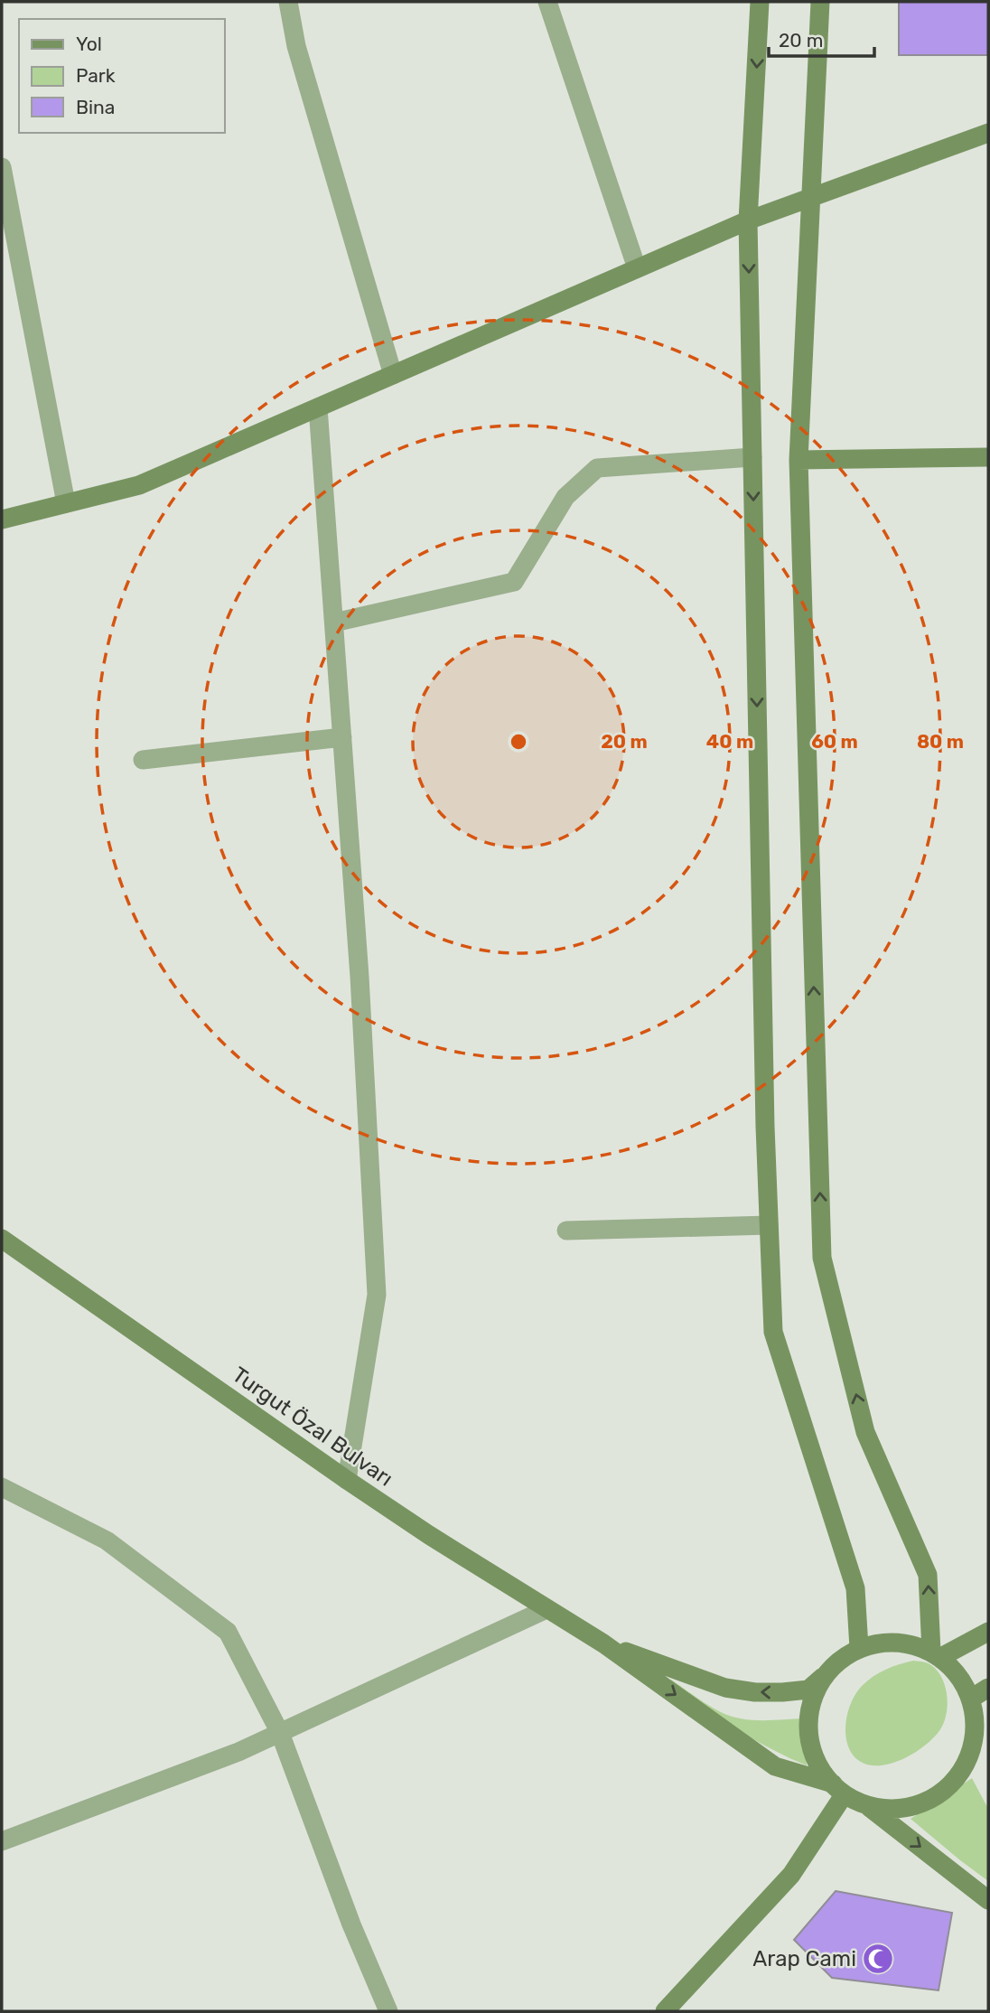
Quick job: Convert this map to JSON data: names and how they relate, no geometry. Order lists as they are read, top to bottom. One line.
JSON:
{"streets":{"main road":["Turgut Özal Bulvarı"]},"places":{"mosque":["Arap Cami"]},"legend":["Yol","Park","Bina"],"scale_bar":"20 m","rings":["20 m","40 m","60 m","80 m"]}
